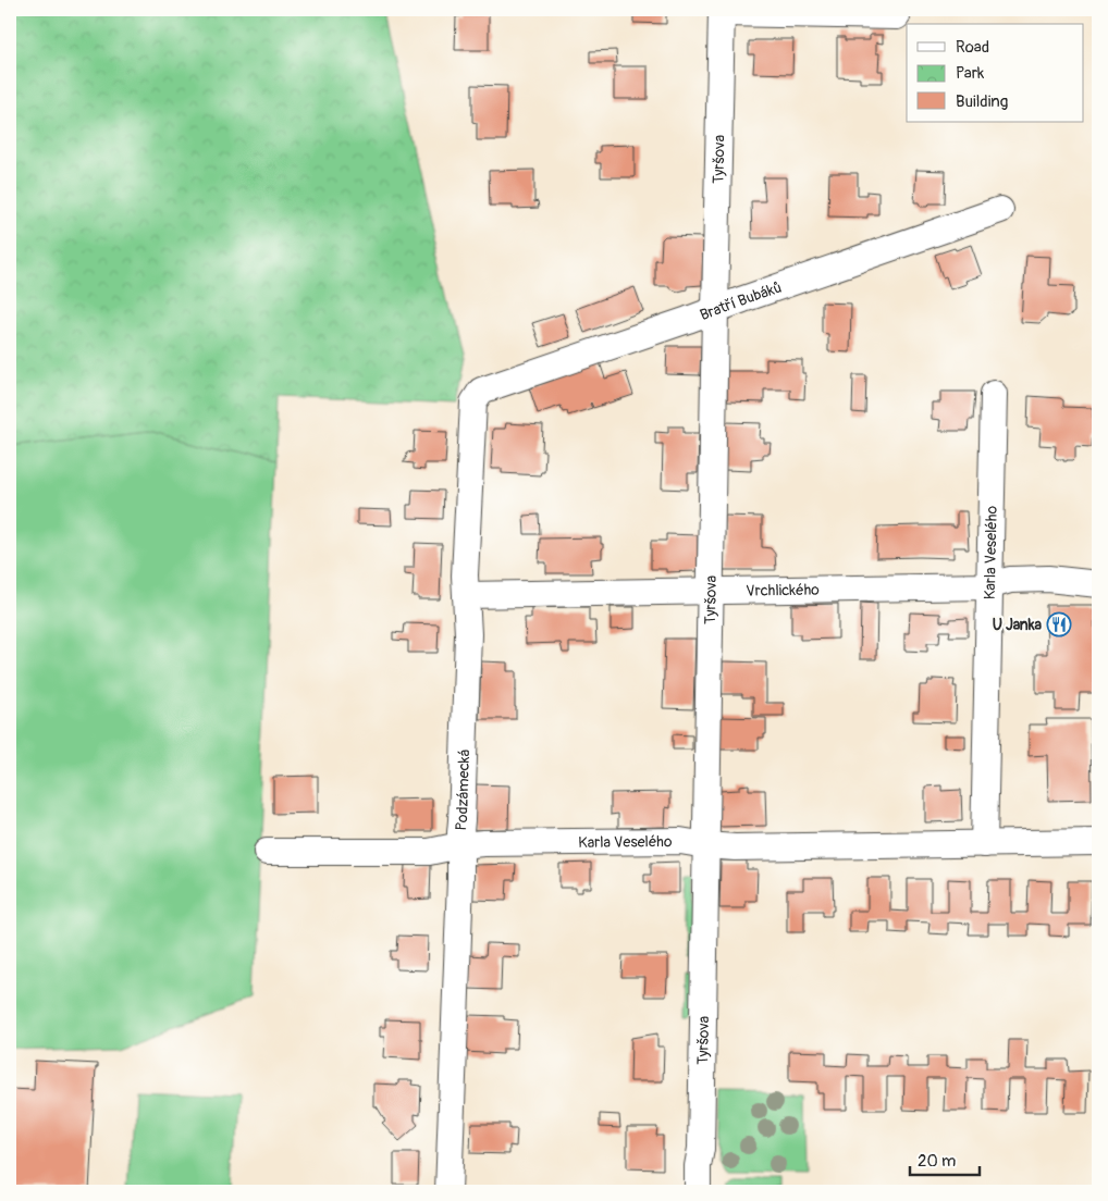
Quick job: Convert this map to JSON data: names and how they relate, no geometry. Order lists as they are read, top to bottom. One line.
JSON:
{"streets":{"street":["Tyršova","Bratří Bubáků","Karla Veselého","Vrchlického","Podzámecká"]},"crossings":[["Tyršova","Bratří Bubáků"],["Tyršova","Karla Veselého"],["Tyršova","Vrchlického"],["Bratří Bubáků","Podzámecká"],["Karla Veselého","Vrchlického"],["Karla Veselého","Podzámecká"],["Vrchlického","Podzámecká"]],"places":{"restaurant":["U Janka"]},"legend":["Road","Park","Building"],"scale_bar":"20 m"}
